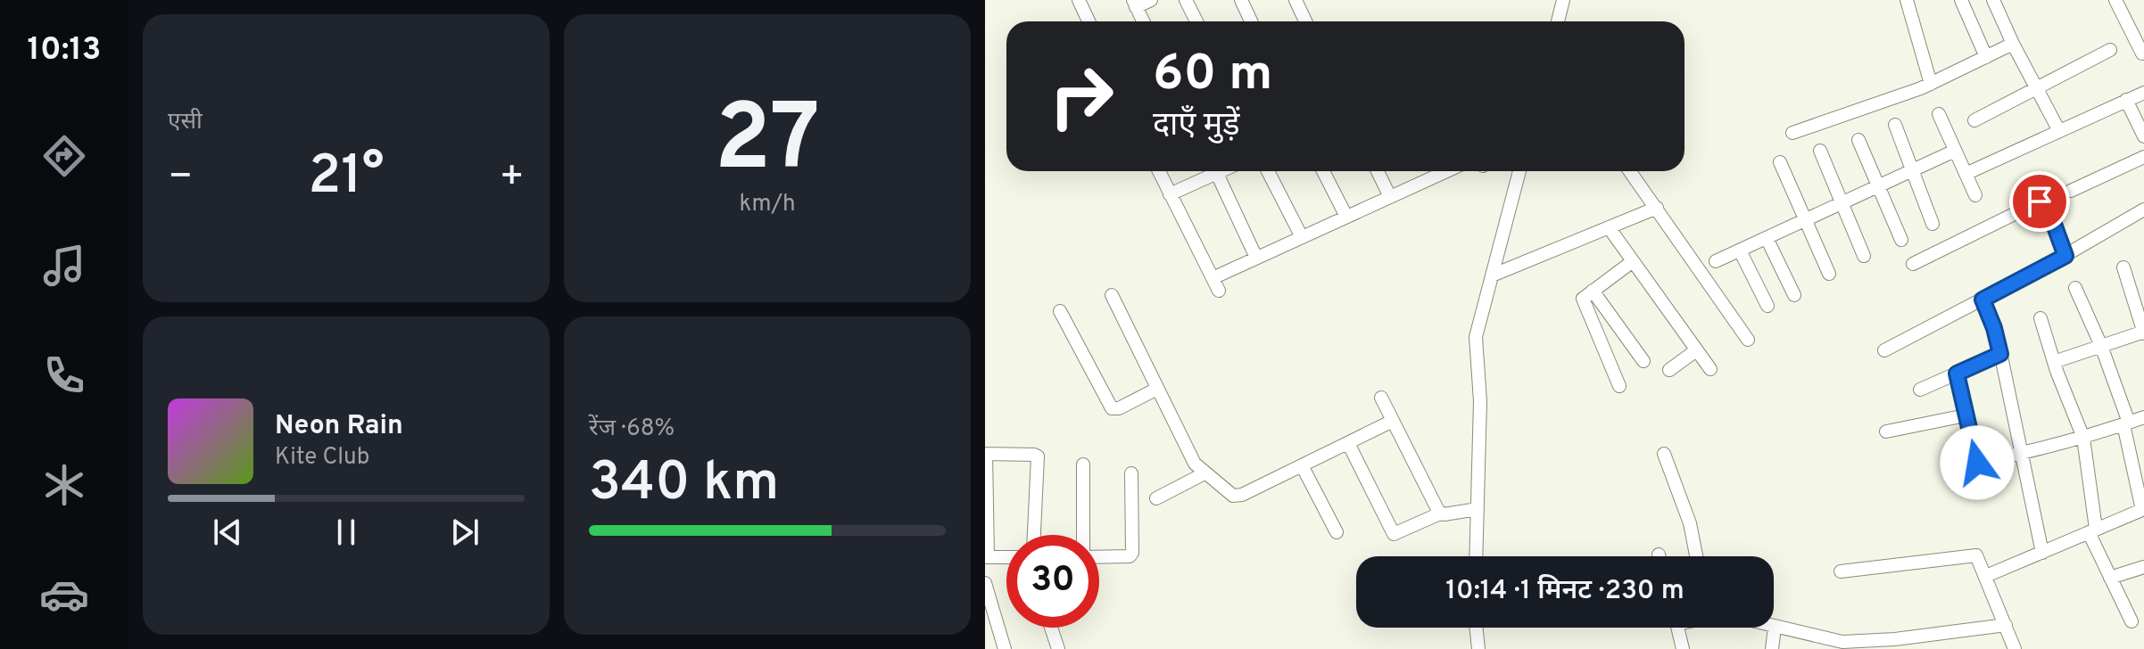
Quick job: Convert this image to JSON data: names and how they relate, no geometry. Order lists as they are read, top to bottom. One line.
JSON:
{"page":{"tabs":"10:13","tile":["एसी",["27","km/h"],["रेंज · 68%","340 km"]],"turn":["60 m","दाएँ मुड़ें"],"heat":["−","21°","+"],"song":["Neon Rain","Kite Club"],"limit":"30","trip":"10:14 · 1 मिनट · 230 m"}}
